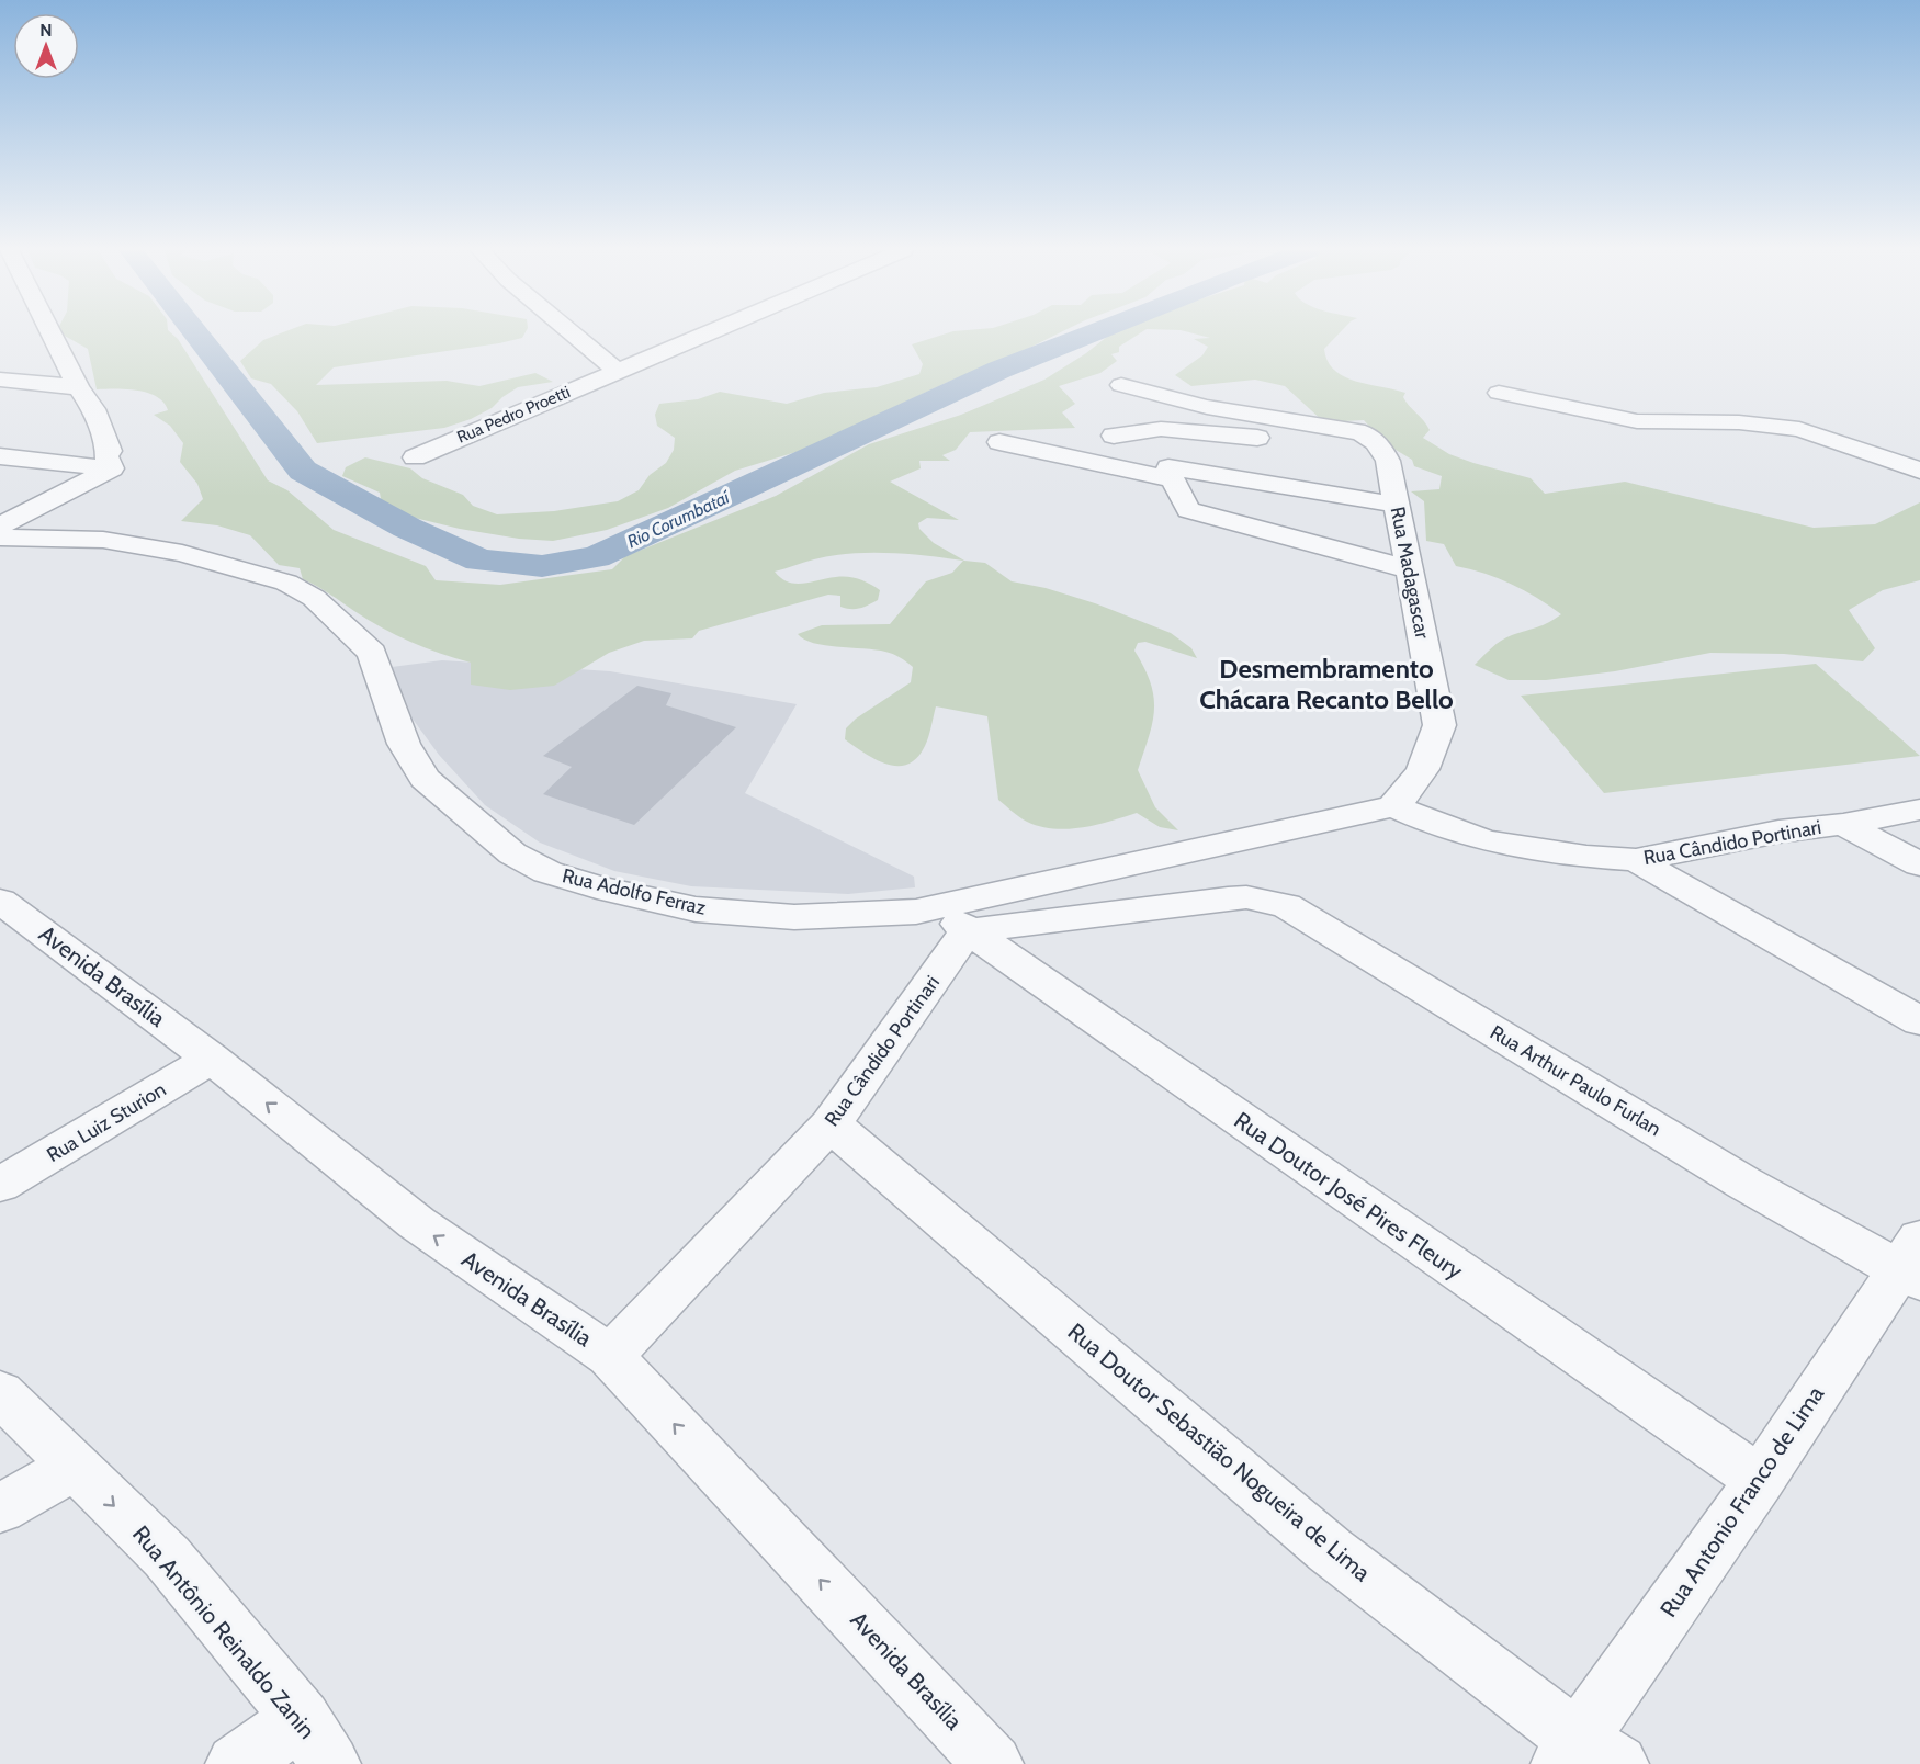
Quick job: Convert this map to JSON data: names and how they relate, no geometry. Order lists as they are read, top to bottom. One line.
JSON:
{"streets":{"street":["Rua Pedro Proetti","Rua Madagascar","Rua Cândido Portinari","Rua Adolfo Ferraz","Avenida Brasília","Rua Arthur Paulo Furlan","Rua Luiz Sturion","Rua Doutor José Pires Fleury","Rua Doutor Sebastião Nogueira de Lima","Rua Antonio Franco de Lima","Rua Antônio Reinaldo Zanin"]},"crossings":[["Rua Madagascar","Rua Cândido Portinari"],["Rua Cândido Portinari","Rua Adolfo Ferraz"],["Rua Cândido Portinari","Avenida Brasília"],["Rua Cândido Portinari","Rua Arthur Paulo Furlan"],["Rua Cândido Portinari","Rua Doutor José Pires Fleury"],["Rua Cândido Portinari","Rua Doutor Sebastião Nogueira de Lima"],["Rua Adolfo Ferraz","Rua Arthur Paulo Furlan"],["Rua Adolfo Ferraz","Rua Doutor José Pires Fleury"],["Avenida Brasília","Rua Luiz Sturion"],["Rua Arthur Paulo Furlan","Rua Doutor José Pires Fleury"],["Rua Arthur Paulo Furlan","Rua Antonio Franco de Lima"],["Rua Doutor José Pires Fleury","Rua Antonio Franco de Lima"],["Rua Doutor Sebastião Nogueira de Lima","Rua Antonio Franco de Lima"]],"one_way":["Avenida Brasília","Rua Antônio Reinaldo Zanin"],"districts":["Desmembramento Chácara Recanto Bello"],"water":["Rio Corumbataí"],"north":"top"}
